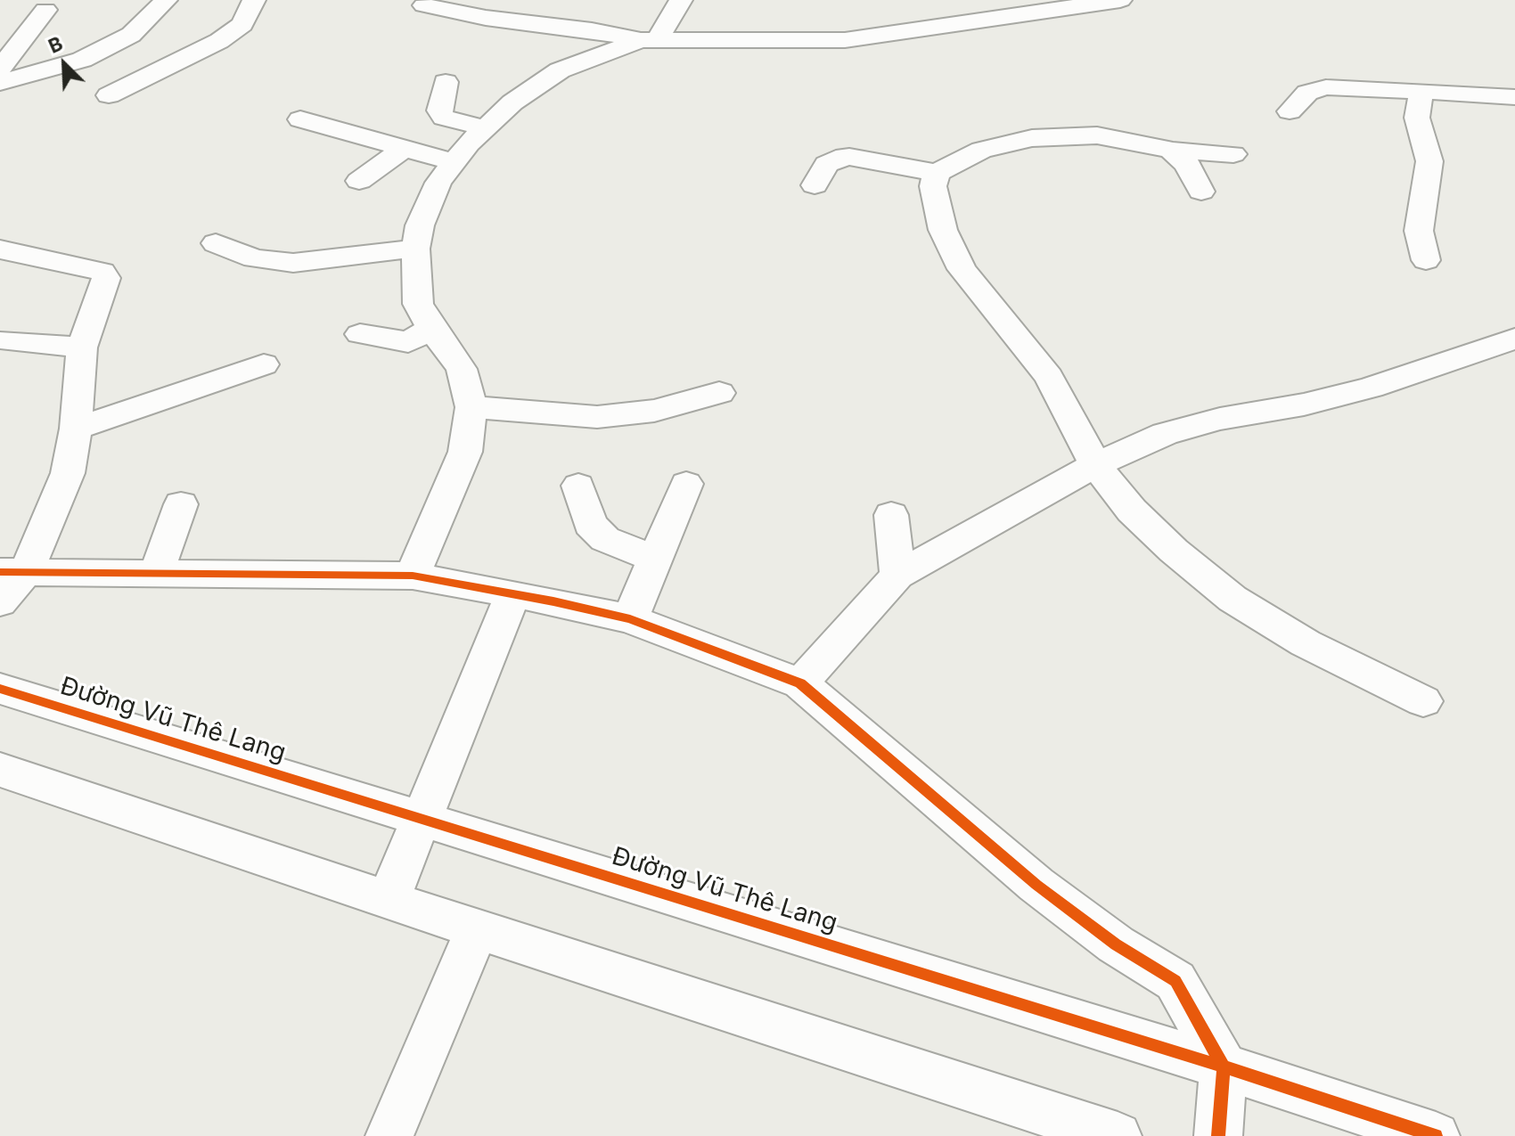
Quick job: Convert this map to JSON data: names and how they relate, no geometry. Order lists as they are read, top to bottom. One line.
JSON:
{"streets":{"street":["Đường Vũ Thê Lang"]},"north":"top left"}
